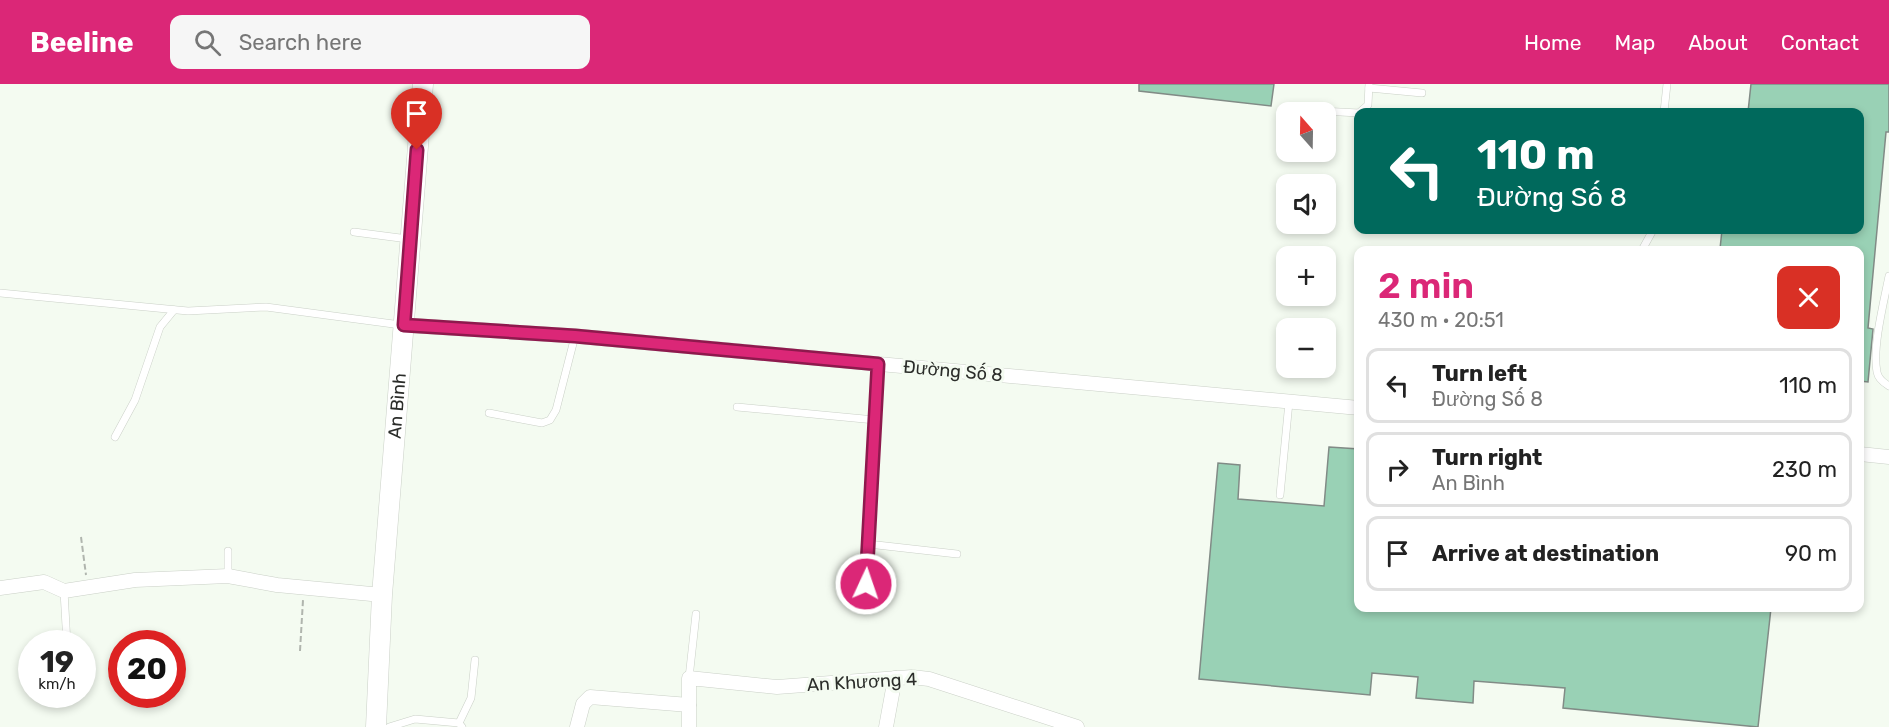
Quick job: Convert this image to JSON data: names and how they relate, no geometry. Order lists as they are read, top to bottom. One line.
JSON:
{"streets":{"main road":["An Bình"],"street":["Đường Số 8","An Khương 4"]},"crossings":[["Đường Số 8","An Bình"]],"north":"top","page":{"header":"Beeline","search":"Search here","nav":["Home","Map","About","Contact"],"map_buttons":["+","−"],"turn":["110 m","Đường Số 8"],"heading":["2 min","430 m · 20:51"],"list":[{"name":"Turn left","note":"Đường Số 8","value":"110 m"},{"name":"Turn right","note":"An Bình","value":"230 m"},{"name":"Arrive at destination","value":"90 m"}],"speed":"19 km/h","limit":"20"}}
